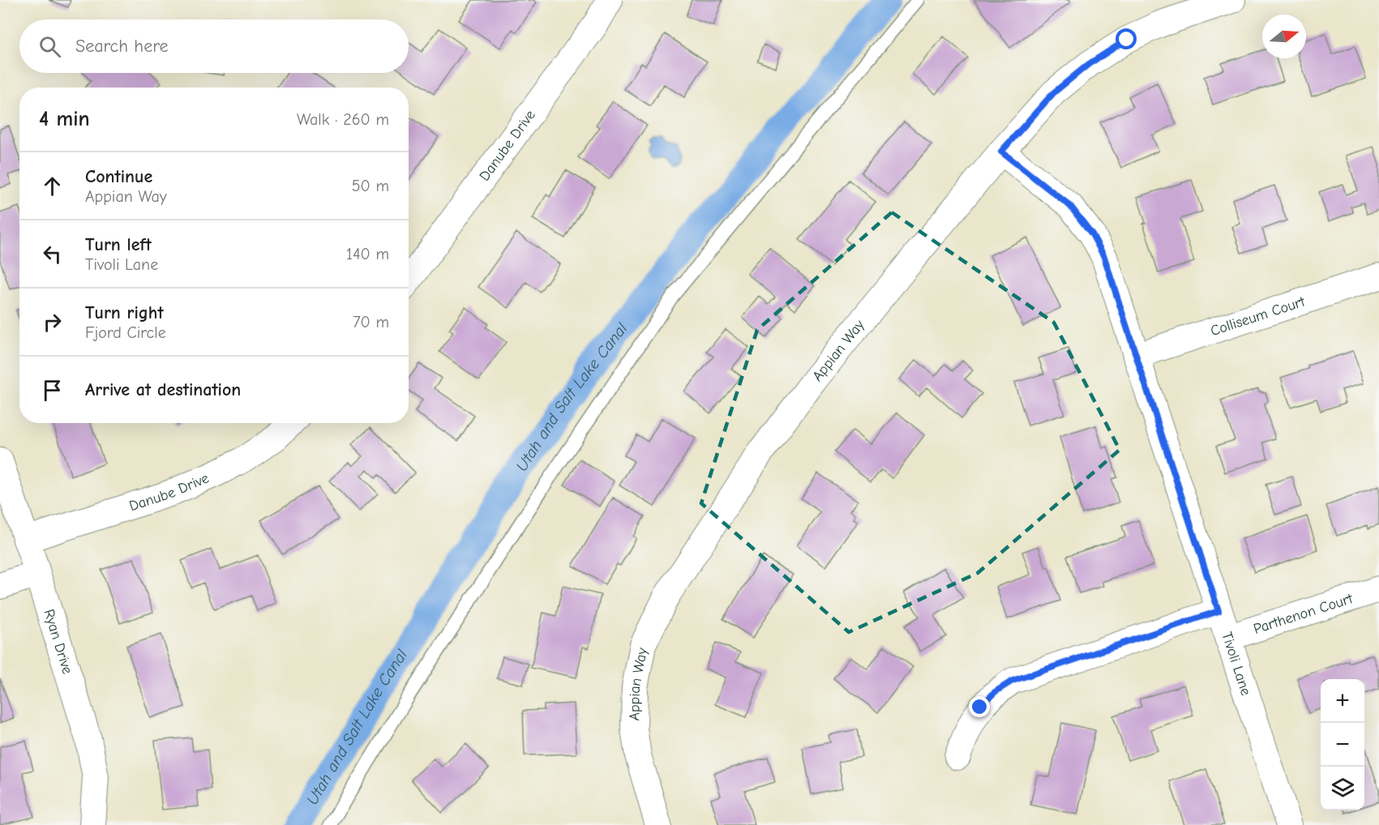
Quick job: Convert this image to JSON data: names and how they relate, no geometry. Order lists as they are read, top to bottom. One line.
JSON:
{"streets":{"street":["Danube Drive","Colliseum Court","Appian Way","Parthenon Court","Ryan Drive","Tivoli Lane"]},"crossings":[["Danube Drive","Ryan Drive"],["Colliseum Court","Tivoli Lane"],["Appian Way","Tivoli Lane"],["Parthenon Court","Tivoli Lane"]],"water":["Utah and Salt Lake Canal"],"north":"right","page":{"search":"Search here","heading":["4 min","Walk · 260 m"],"list":[["Continue","Appian Way","50 m"],["Turn left","Tivoli Lane","140 m"],["Turn right","Fjord Circle","70 m"],"Arrive at destination"],"map_buttons":["+","−"]}}
